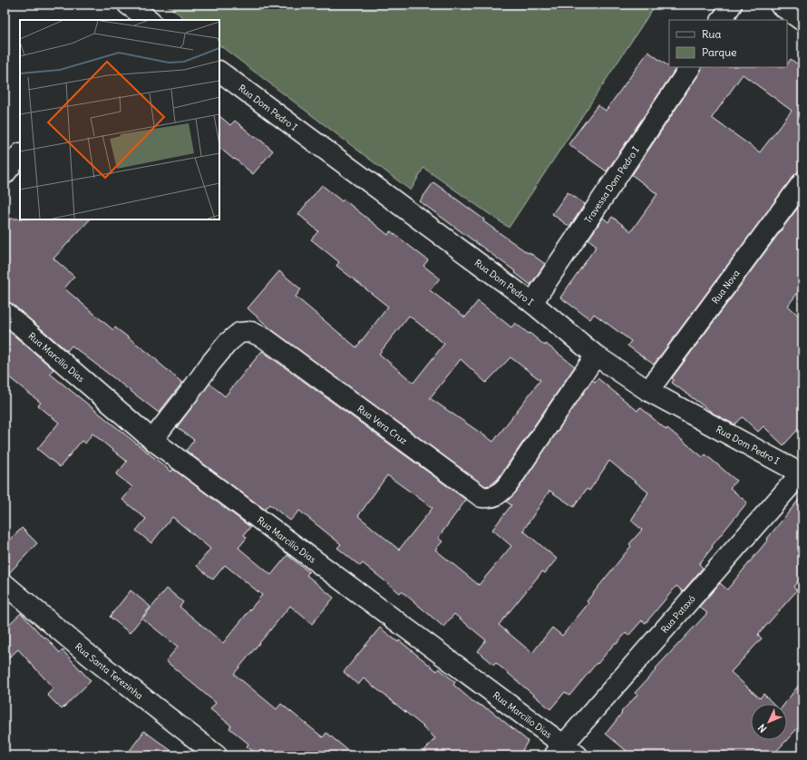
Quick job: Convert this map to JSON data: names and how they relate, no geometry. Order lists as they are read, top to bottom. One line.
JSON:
{"streets":{"street":["Rua Dom Pedro I","Travessa Dom Pedro I","Rua Nova","Rua Marcilio Dias","Rua Vera Cruz","Rua Pataxó","Rua Santa Terezinha"]},"crossings":[["Rua Dom Pedro I","Travessa Dom Pedro I"],["Rua Dom Pedro I","Rua Nova"],["Rua Dom Pedro I","Rua Vera Cruz"],["Rua Dom Pedro I","Rua Pataxó"],["Rua Marcilio Dias","Rua Vera Cruz"],["Rua Marcilio Dias","Rua Pataxó"]],"legend":["Rua","Parque"],"north":"bottom left"}
